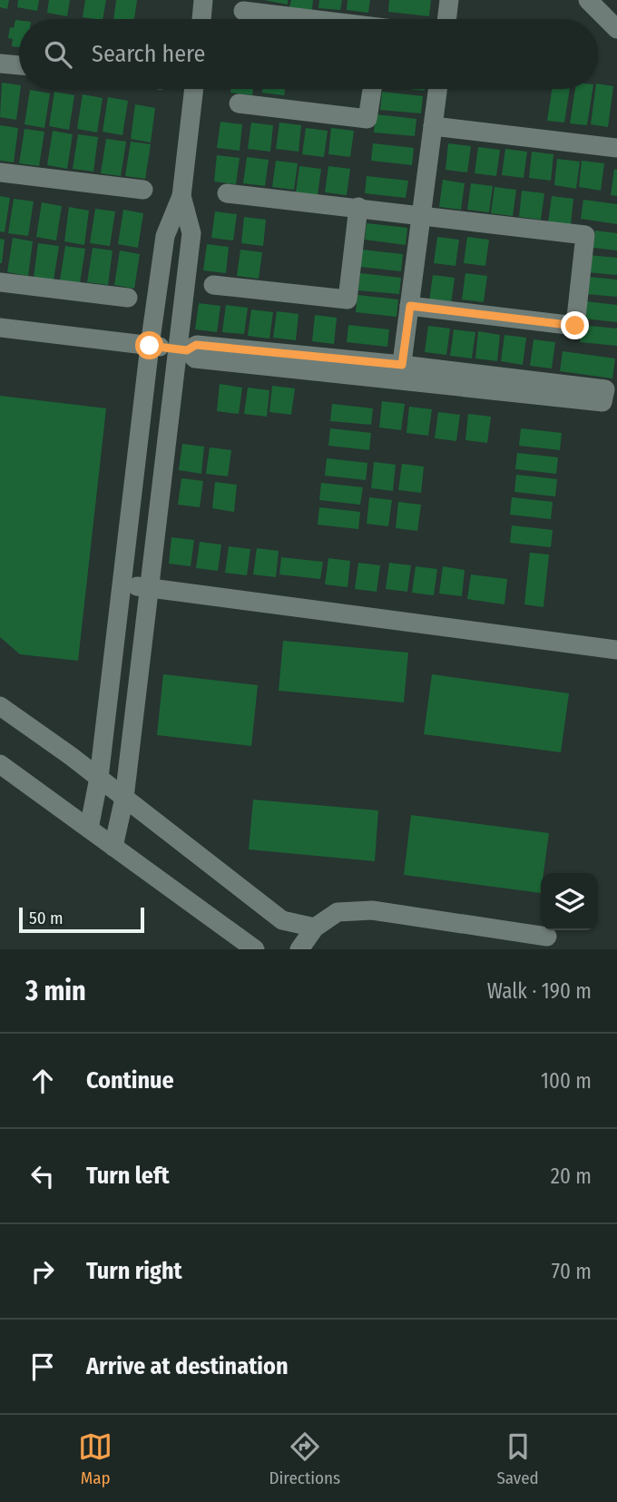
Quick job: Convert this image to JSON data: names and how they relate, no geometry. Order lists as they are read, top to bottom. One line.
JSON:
{"scale_bar":"50 m","page":{"search":"Search here","scale":"50 m","heading":["3 min","Walk · 190 m"],"list":[["Continue","100 m"],["Turn left","20 m"],["Turn right","70 m"],"Arrive at destination"],"nav":["Map","Directions","Saved"]}}
